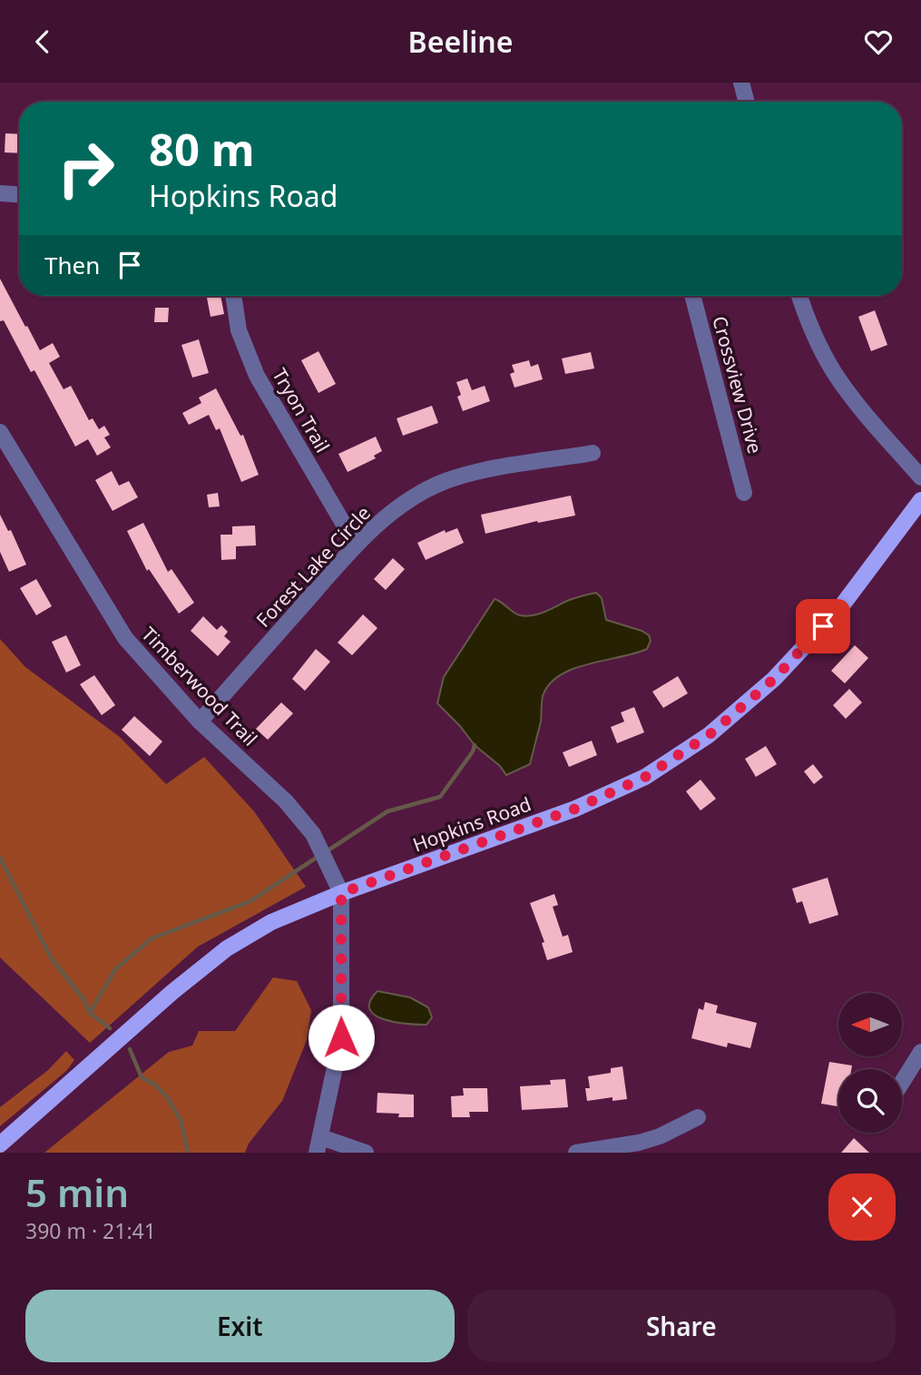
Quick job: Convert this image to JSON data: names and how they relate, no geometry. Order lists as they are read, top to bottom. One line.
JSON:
{"streets":{"main road":["Hopkins Road"],"street":["Crossview Drive","Tryon Trail","Forest Lake Circle","Timberwood Trail"]},"crossings":[["Tryon Trail","Forest Lake Circle"],["Forest Lake Circle","Timberwood Trail"],["Timberwood Trail","Hopkins Road"]],"north":"left","page":{"header":"Beeline","turn":["80 m","Hopkins Road"],"then":"Then","heading":["5 min","390 m · 21:41"],"buttons":["Exit","Share"]}}
